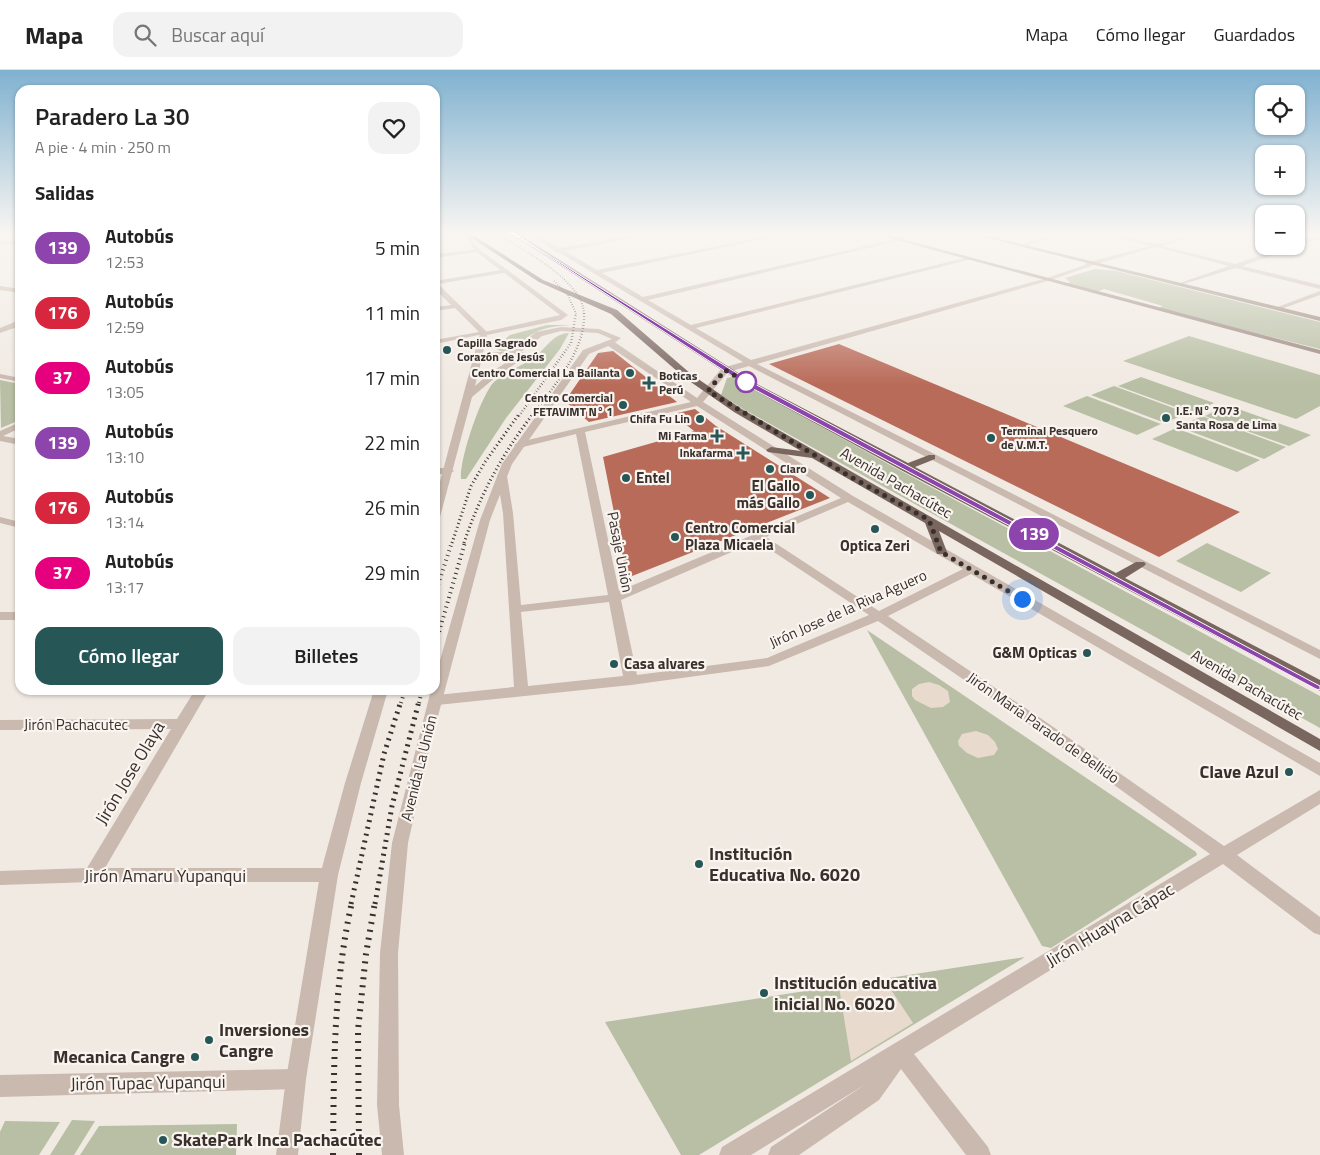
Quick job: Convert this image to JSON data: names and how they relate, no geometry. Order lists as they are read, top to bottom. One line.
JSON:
{"streets":{"main road":["Avenida Pachacútec"],"street":["Pasaje Unión","Jirón Jose de la Riva Aguero","Jirón Pachacutec","Jirón María Parado de Bellido","Avenida La Unión","Jirón Jose Olaya","Jirón Amaru Yupanqui","Jirón Huayna Cápac","Jirón Tupac Yupanqui"]},"crossings":[["Pasaje Unión","Jirón Jose de la Riva Aguero"],["Jirón Jose de la Riva Aguero","Jirón María Parado de Bellido"],["Jirón Jose de la Riva Aguero","Avenida La Unión"],["Jirón Pachacutec","Jirón Jose Olaya"],["Jirón María Parado de Bellido","Jirón Huayna Cápac"],["Jirón Jose Olaya","Jirón Amaru Yupanqui"]],"places":{"other":["Capilla Sagrado Corazón de Jesús","Centro Comercial La Bailanta","Centro Comercial FETAVIMT N° 1","I.E. N° 7073 Santa Rosa de Lima","Chifa Fu Lin","Terminal Pesquero de V.M.T.","Claro","Entel","El Gallo más Gallo","Optica Zeri","Centro Comercial Plaza Micaela","G&M Opticas","Casa alvares","Clave Azul","Institución Educativa No. 6020","Institución educativa inicial No. 6020","Inversiones Cangre","Mecanica Cangre","SkatePark Inca Pachacútec"],"health":["Boticas Perú","Mi Farma","Inkafarma"]},"lines":["bus line 139"],"page":{"header":"Mapa","search":"Buscar aquí","nav":["Mapa","Cómo llegar","Guardados"],"on_map":"139","map_buttons":["+","−"],"heading":[["Paradero La 30","A pie · 4 min · 250 m"],"Salidas"],"list":[{"mark":"139","name":"Autobús","note":"12:53","value":"5 min"},{"mark":"176","name":"Autobús","note":"12:59","value":"11 min"},{"mark":"37","name":"Autobús","note":"13:05","value":"17 min"},{"mark":"139","name":"Autobús","note":"13:10","value":"22 min"},{"mark":"176","name":"Autobús","note":"13:14","value":"26 min"},{"mark":"37","name":"Autobús","note":"13:17","value":"29 min"}],"buttons":["Cómo llegar","Billetes"]}}
